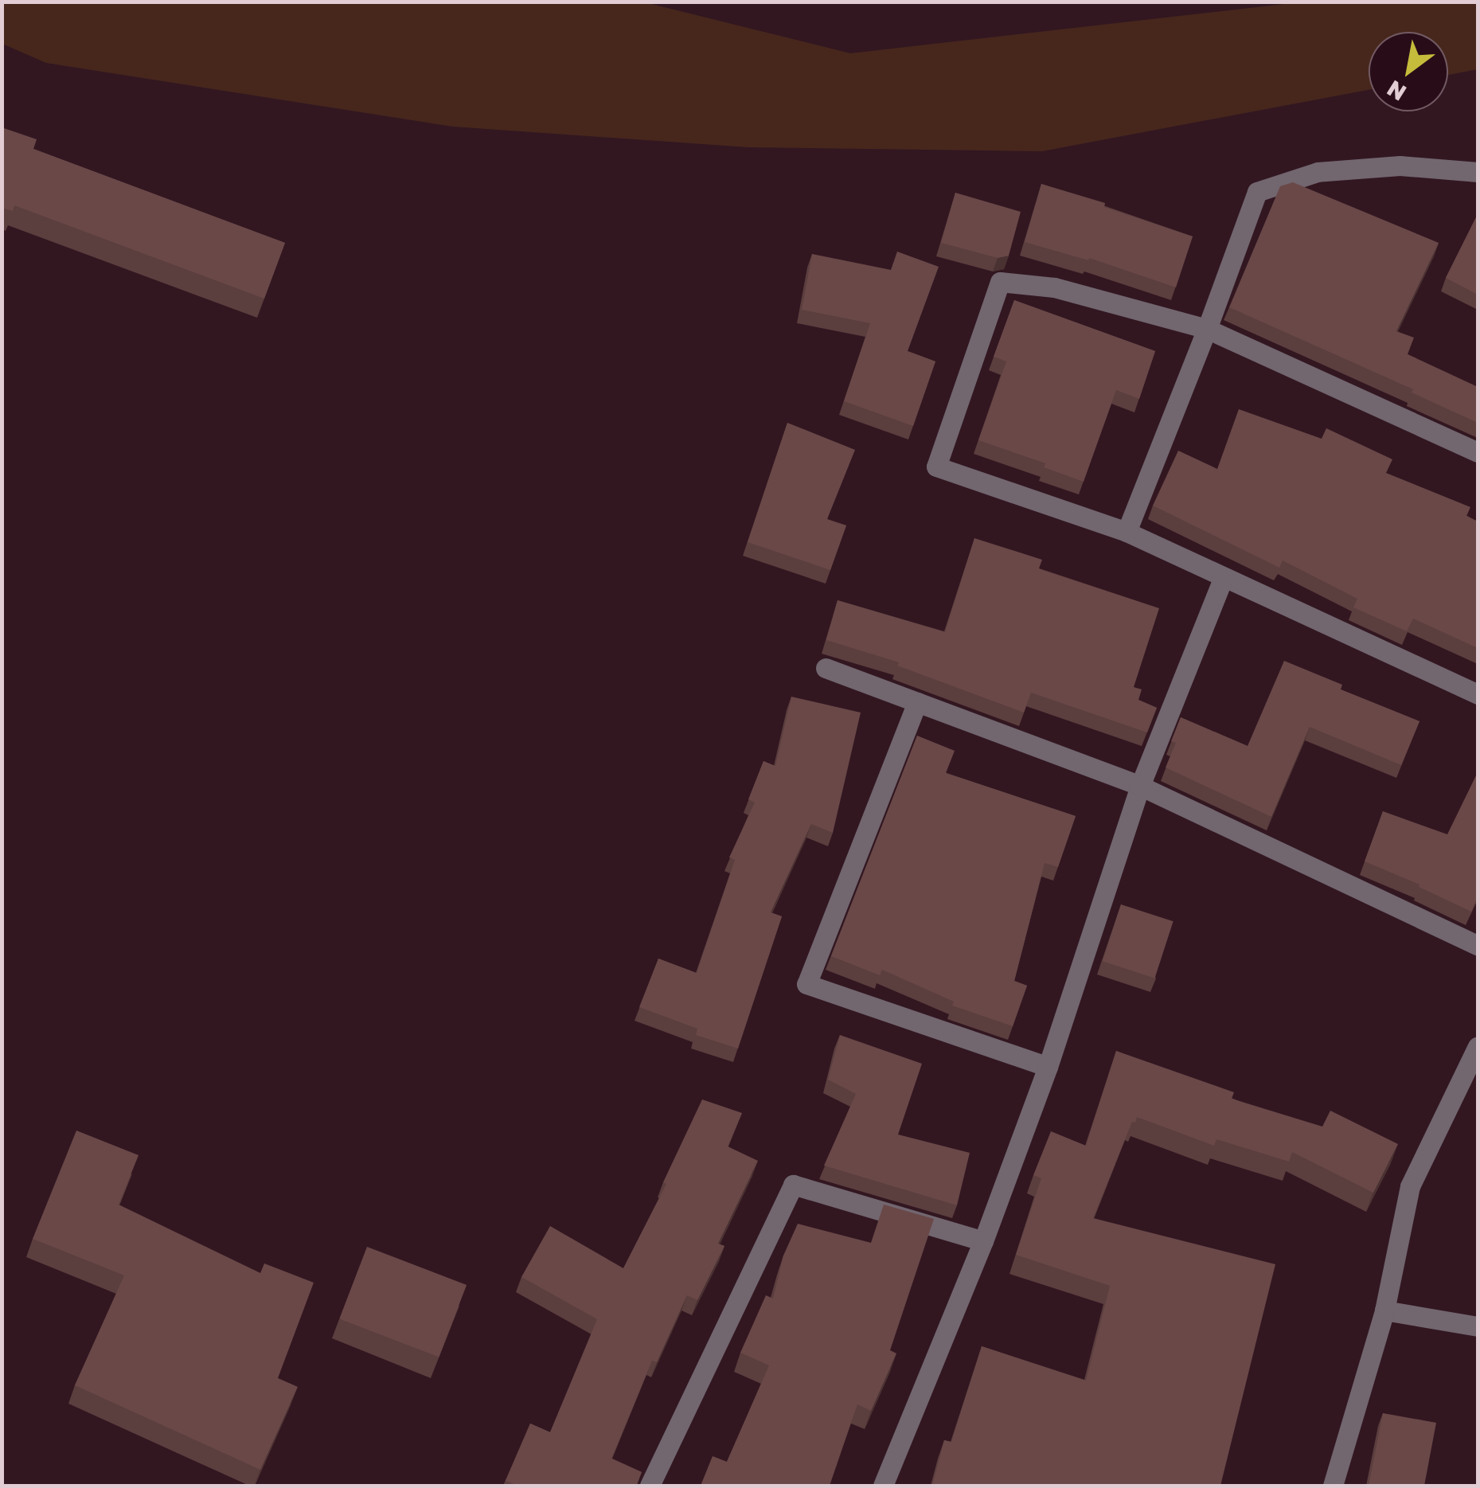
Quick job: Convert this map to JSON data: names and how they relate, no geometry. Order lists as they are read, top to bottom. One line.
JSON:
{"north":"bottom left"}
